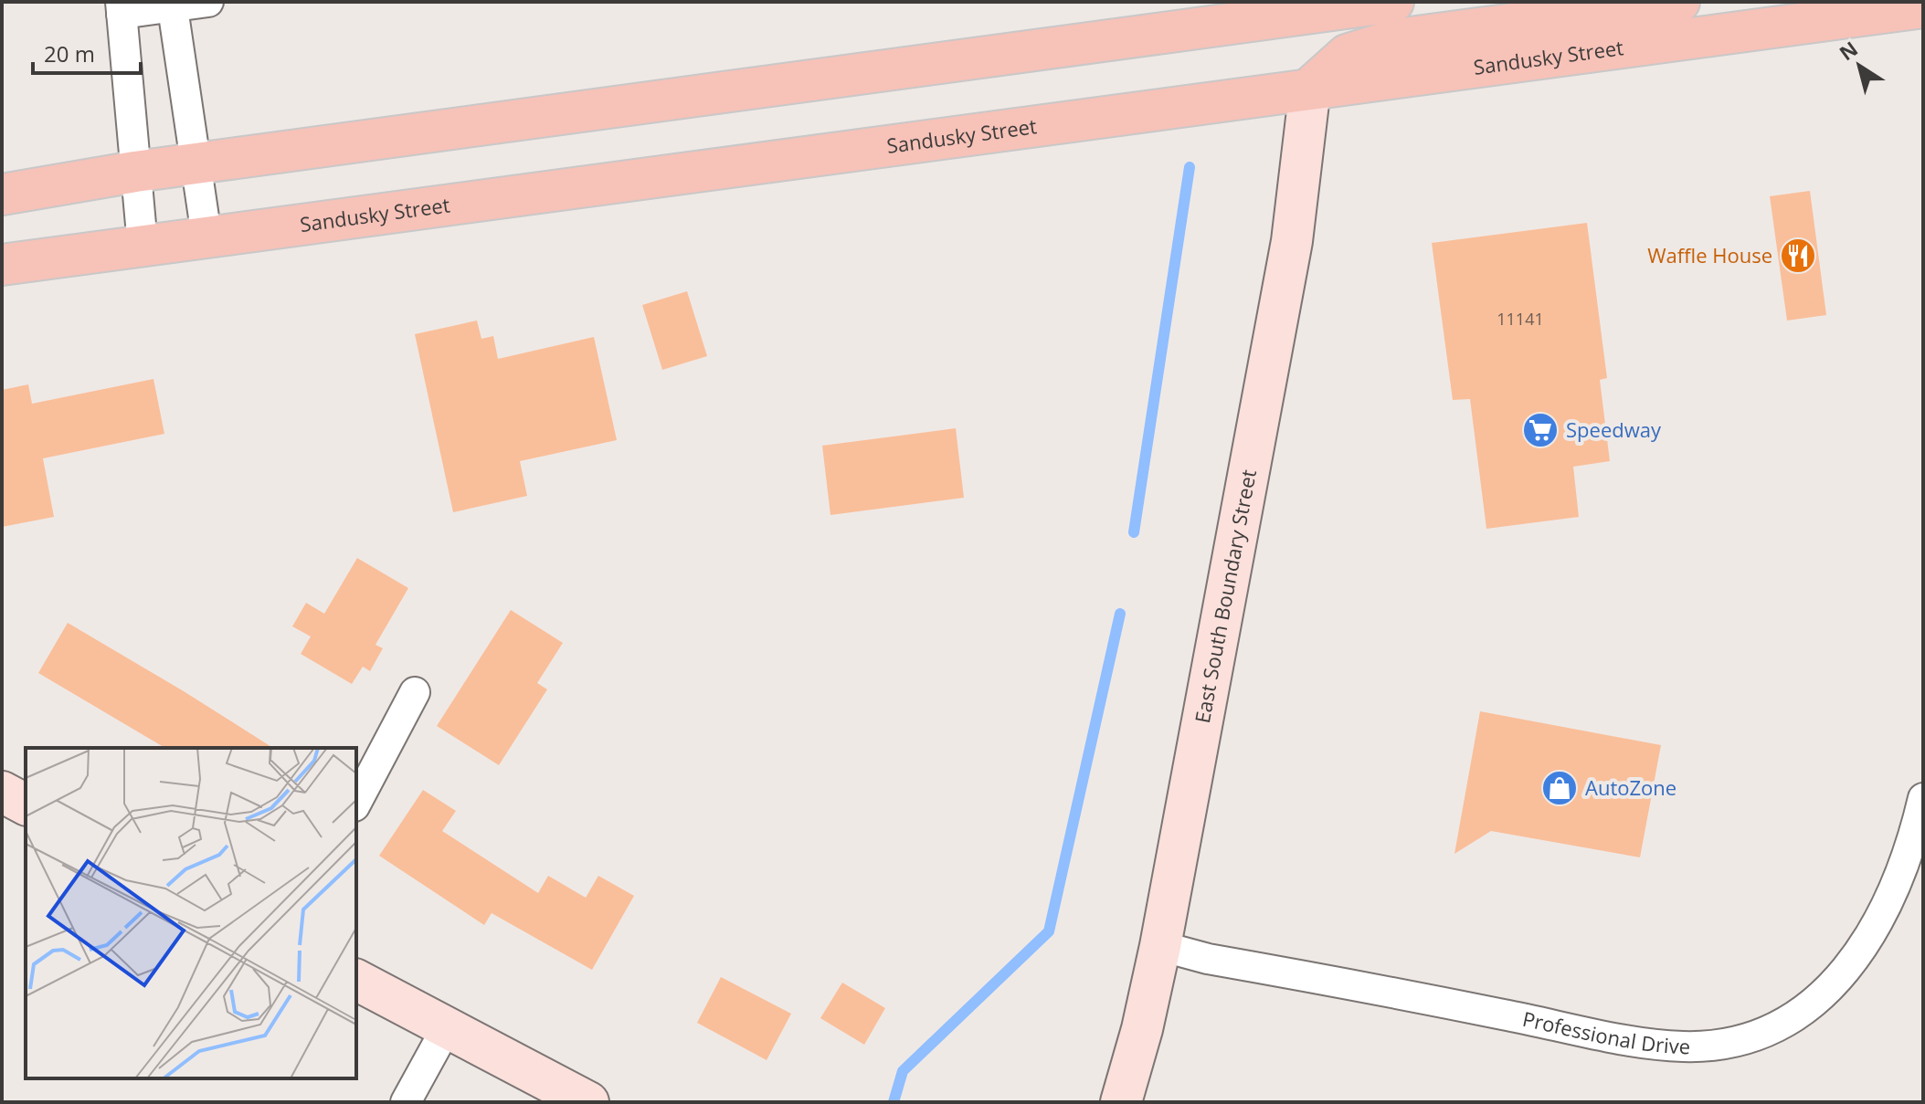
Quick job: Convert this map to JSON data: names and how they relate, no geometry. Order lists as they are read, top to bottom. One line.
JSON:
{"streets":{"main road":["Sandusky Street"],"street":["East South Boundary Street","Professional Drive"]},"crossings":[["Sandusky Street","East South Boundary Street"],["East South Boundary Street","Professional Drive"]],"places":{"restaurant":["Waffle House"],"supermarket":["Speedway"],"shop":["AutoZone"]},"house_numbers":["11141"],"scale_bar":"20 m","north":"top left"}
